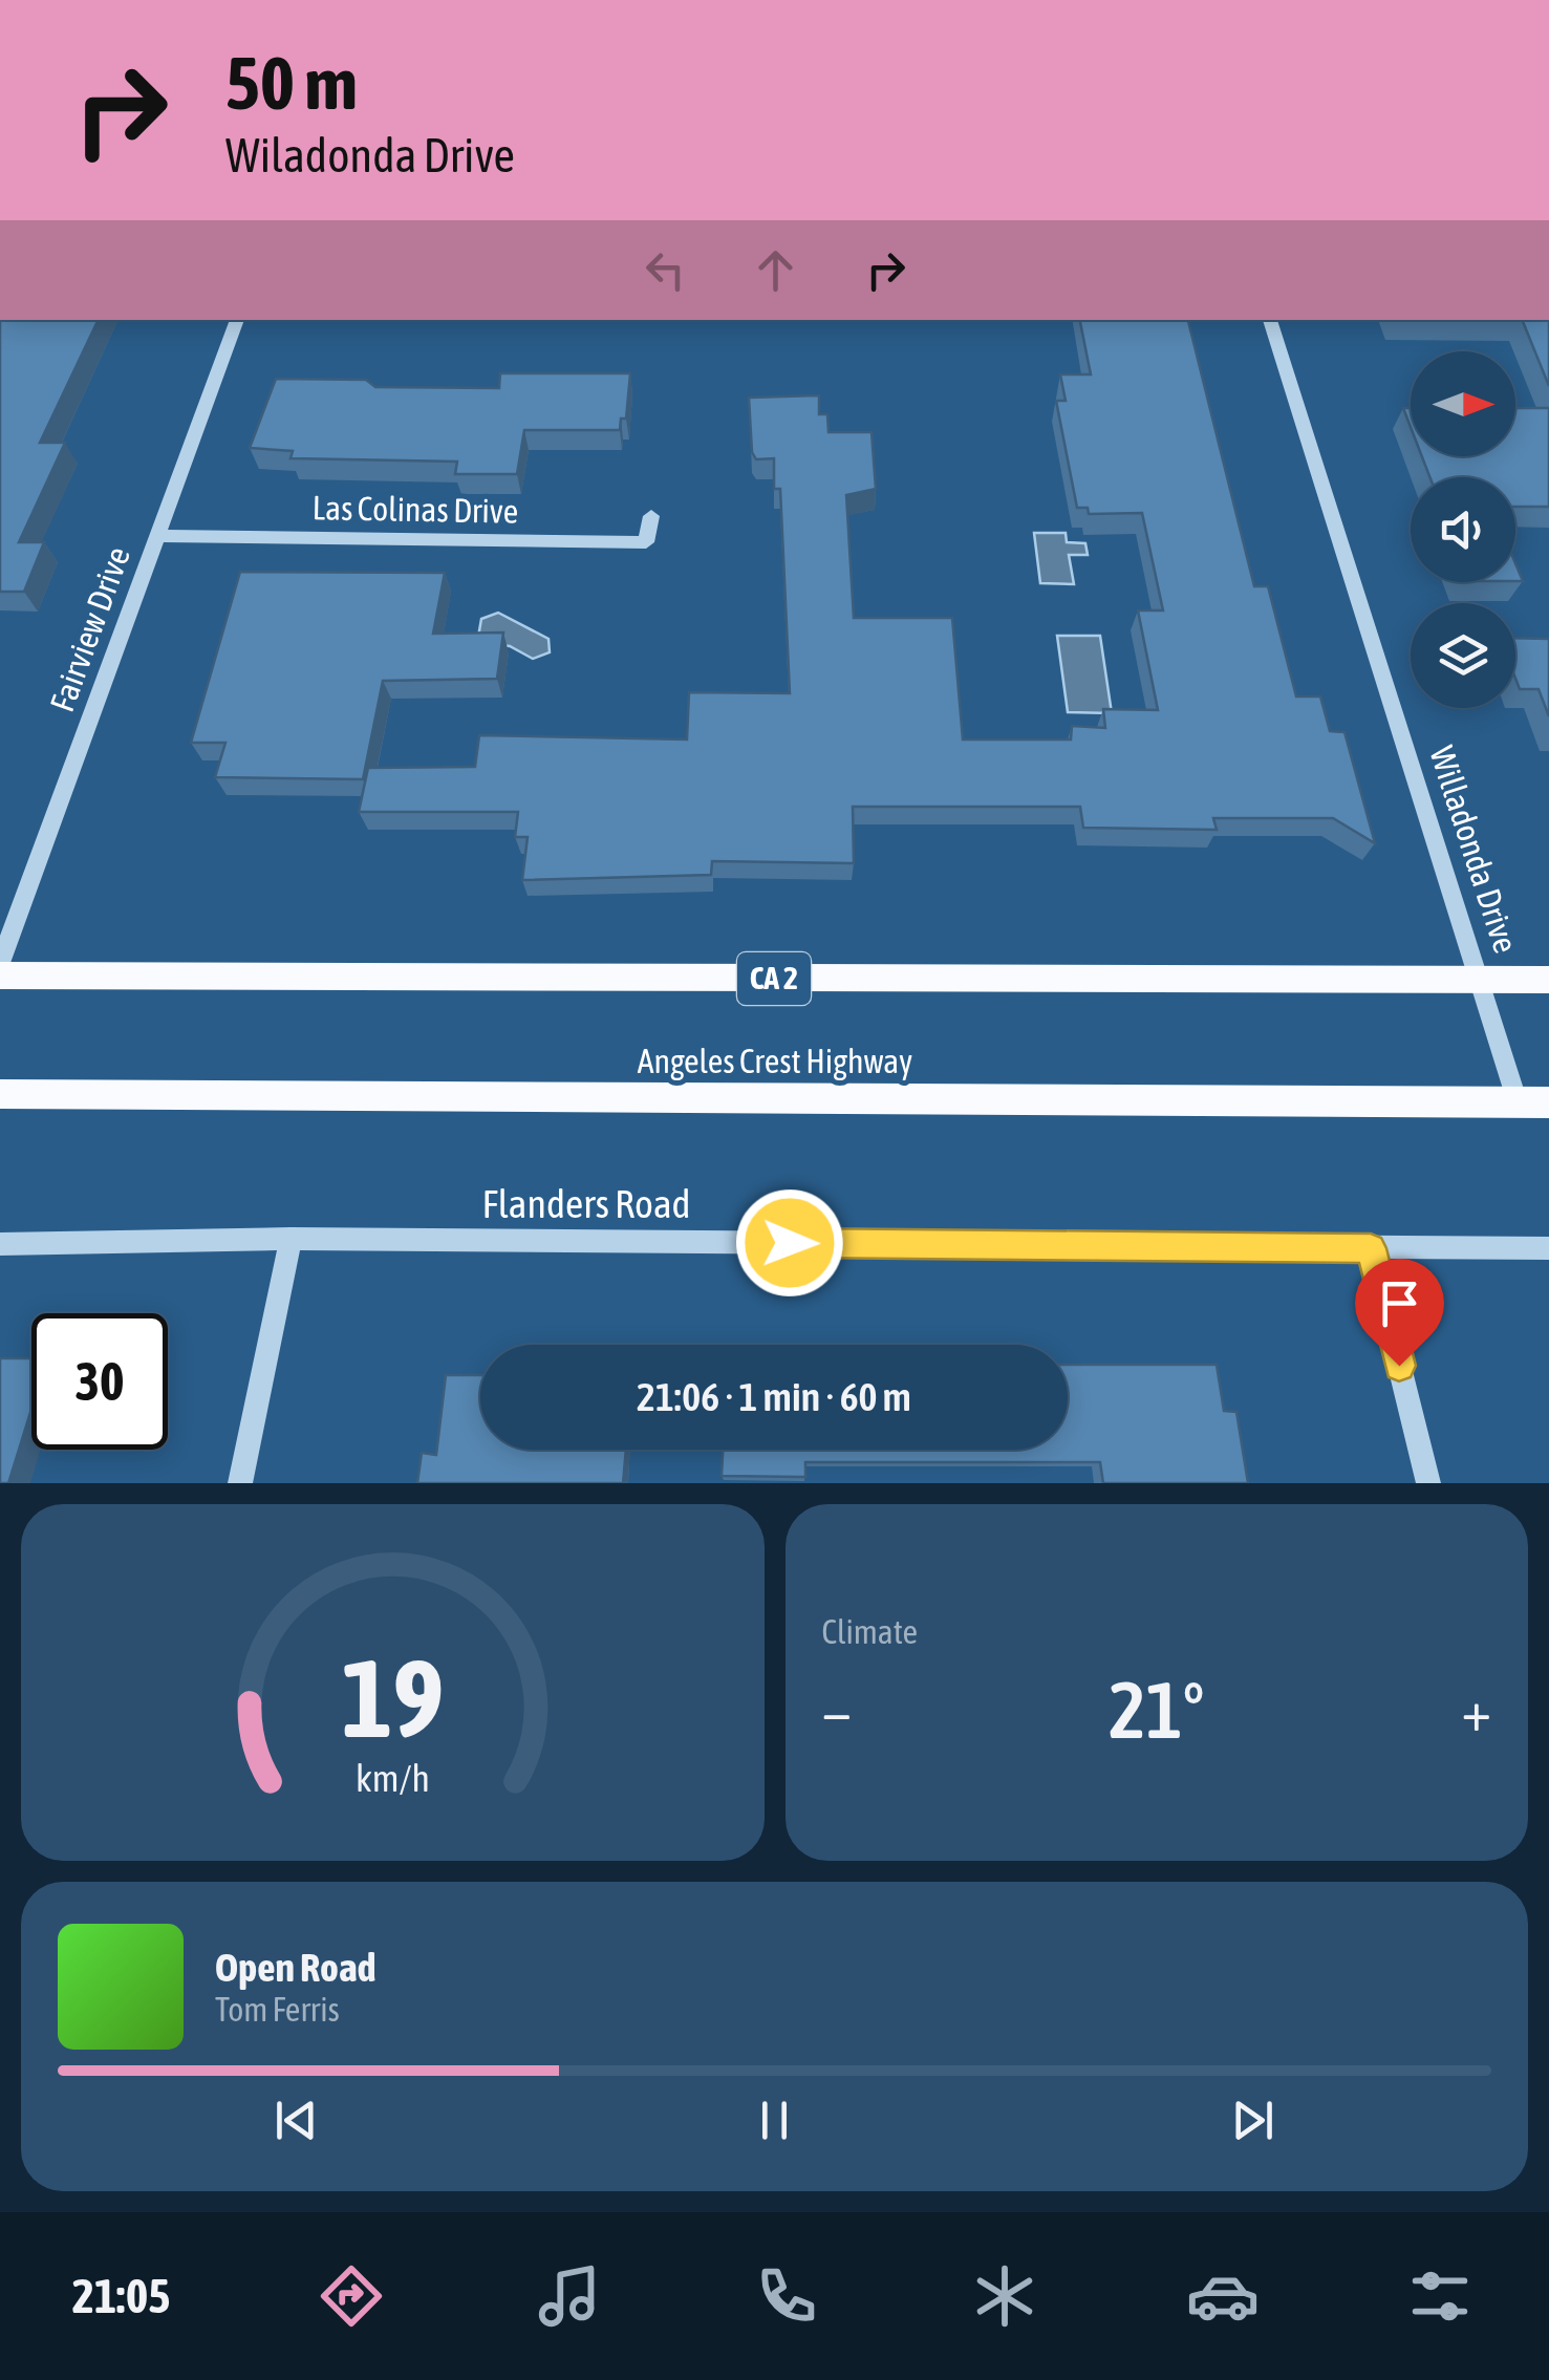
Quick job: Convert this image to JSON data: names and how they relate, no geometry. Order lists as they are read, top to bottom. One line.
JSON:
{"streets":{"main road":["CA 2","Angeles Crest Highway"],"street":["Las Colinas Drive","Fairview Drive","Willadonda Drive","Flanders Road"]},"crossings":[["Las Colinas Drive","Fairview Drive"],["Willadonda Drive","CA 2"],["Willadonda Drive","Angeles Crest Highway"]],"north":"right","page":{"turn":["50 m","Wiladonda Drive"],"limit":"30","trip":"21:06 · 1 min · 60 m","tile":"Climate","heat":["−","21°","+"],"song":["Open Road","Tom Ferris"],"tabs":"21:05","gauge":["19","km/h"]}}
